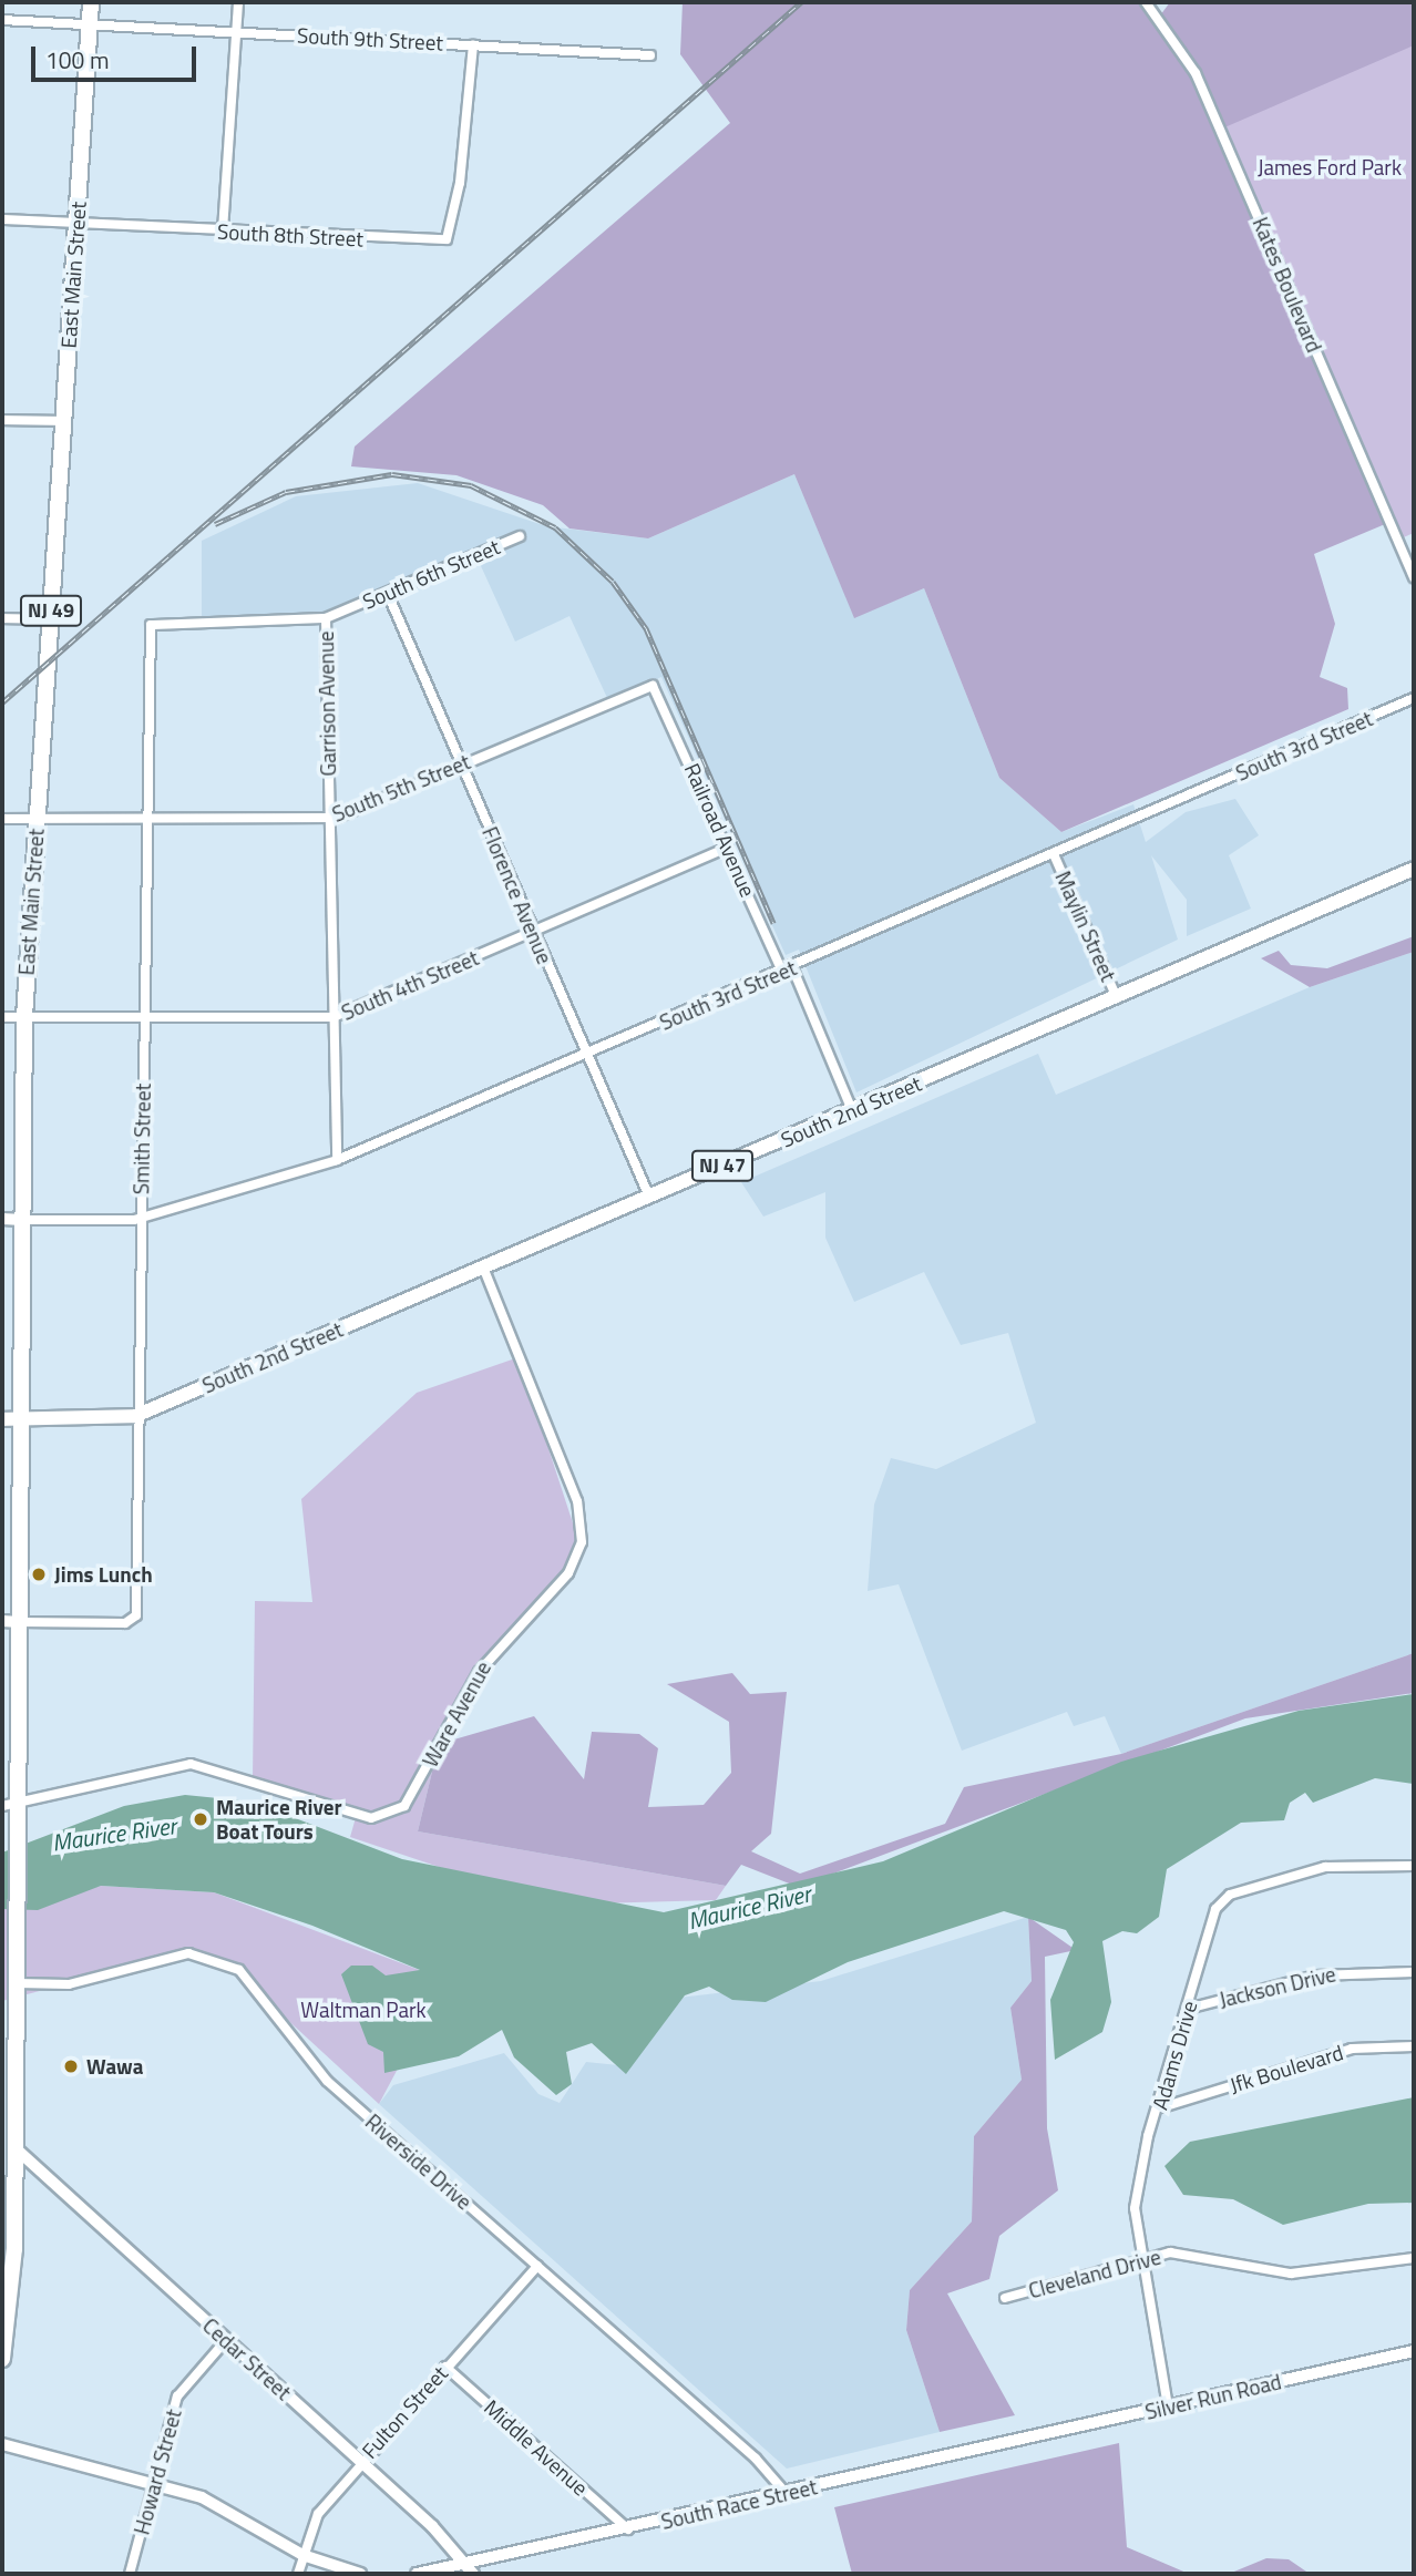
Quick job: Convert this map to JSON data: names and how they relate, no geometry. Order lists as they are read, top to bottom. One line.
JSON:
{"streets":{"highway":["East Main Street","NJ 49"],"main road":["South 2nd Street","NJ 47","Cedar Street","Silver Run Road","South Race Street"],"street":["South 9th Street","South 8th Street","Kates Boulevard","South 6th Street","Garrison Avenue","South 3rd Street","South 5th Street","Railroad Avenue","Florence Avenue","Maylin Street","South 4th Street","Smith Street","Ware Avenue","Jackson Drive","Adams Drive","Jfk Boulevard","Riverside Drive","Cleveland Drive","Fulton Street","Middle Avenue","Howard Street"]},"crossings":[["South 9th Street","South 8th Street"],["South 9th Street","East Main Street"],["South 8th Street","East Main Street"],["East Main Street","NJ 49"],["East Main Street","South 3rd Street"],["East Main Street","South 5th Street"],["East Main Street","South 4th Street"],["East Main Street","South 2nd Street"],["East Main Street","Smith Street"],["East Main Street","NJ 47"],["East Main Street","Ware Avenue"],["South 6th Street","Garrison Avenue"],["South 6th Street","Florence Avenue"],["South 6th Street","Smith Street"],["NJ 49","Ware Avenue"],["NJ 49","Riverside Drive"],["NJ 49","Cedar Street"],["Garrison Avenue","South 3rd Street"],["Garrison Avenue","South 5th Street"],["Garrison Avenue","South 4th Street"],["South 3rd Street","Railroad Avenue"],["South 3rd Street","Florence Avenue"],["South 3rd Street","Maylin Street"],["South 3rd Street","Smith Street"],["South 5th Street","Railroad Avenue"],["South 5th Street","Florence Avenue"],["South 5th Street","Smith Street"],["Railroad Avenue","South 4th Street"],["Florence Avenue","South 4th Street"],["Florence Avenue","South 2nd Street"],["Maylin Street","South 2nd Street"],["South 4th Street","Smith Street"],["South 2nd Street","Smith Street"],["South 2nd Street","NJ 47"],["South 2nd Street","Ware Avenue"],["Jackson Drive","Adams Drive"],["Adams Drive","Jfk Boulevard"],["Adams Drive","Cleveland Drive"],["Adams Drive","Silver Run Road"],["Riverside Drive","Fulton Street"],["Riverside Drive","South Race Street"],["Cedar Street","Fulton Street"],["Cedar Street","Howard Street"],["Cedar Street","South Race Street"],["Silver Run Road","South Race Street"],["Fulton Street","Middle Avenue"],["Middle Avenue","South Race Street"]],"water":["Maurice River"],"parks":["James Ford Park","Waltman Park"],"places":["Jims Lunch","Maurice River Boat Tours","Wawa"],"scale_bar":"100 m"}
